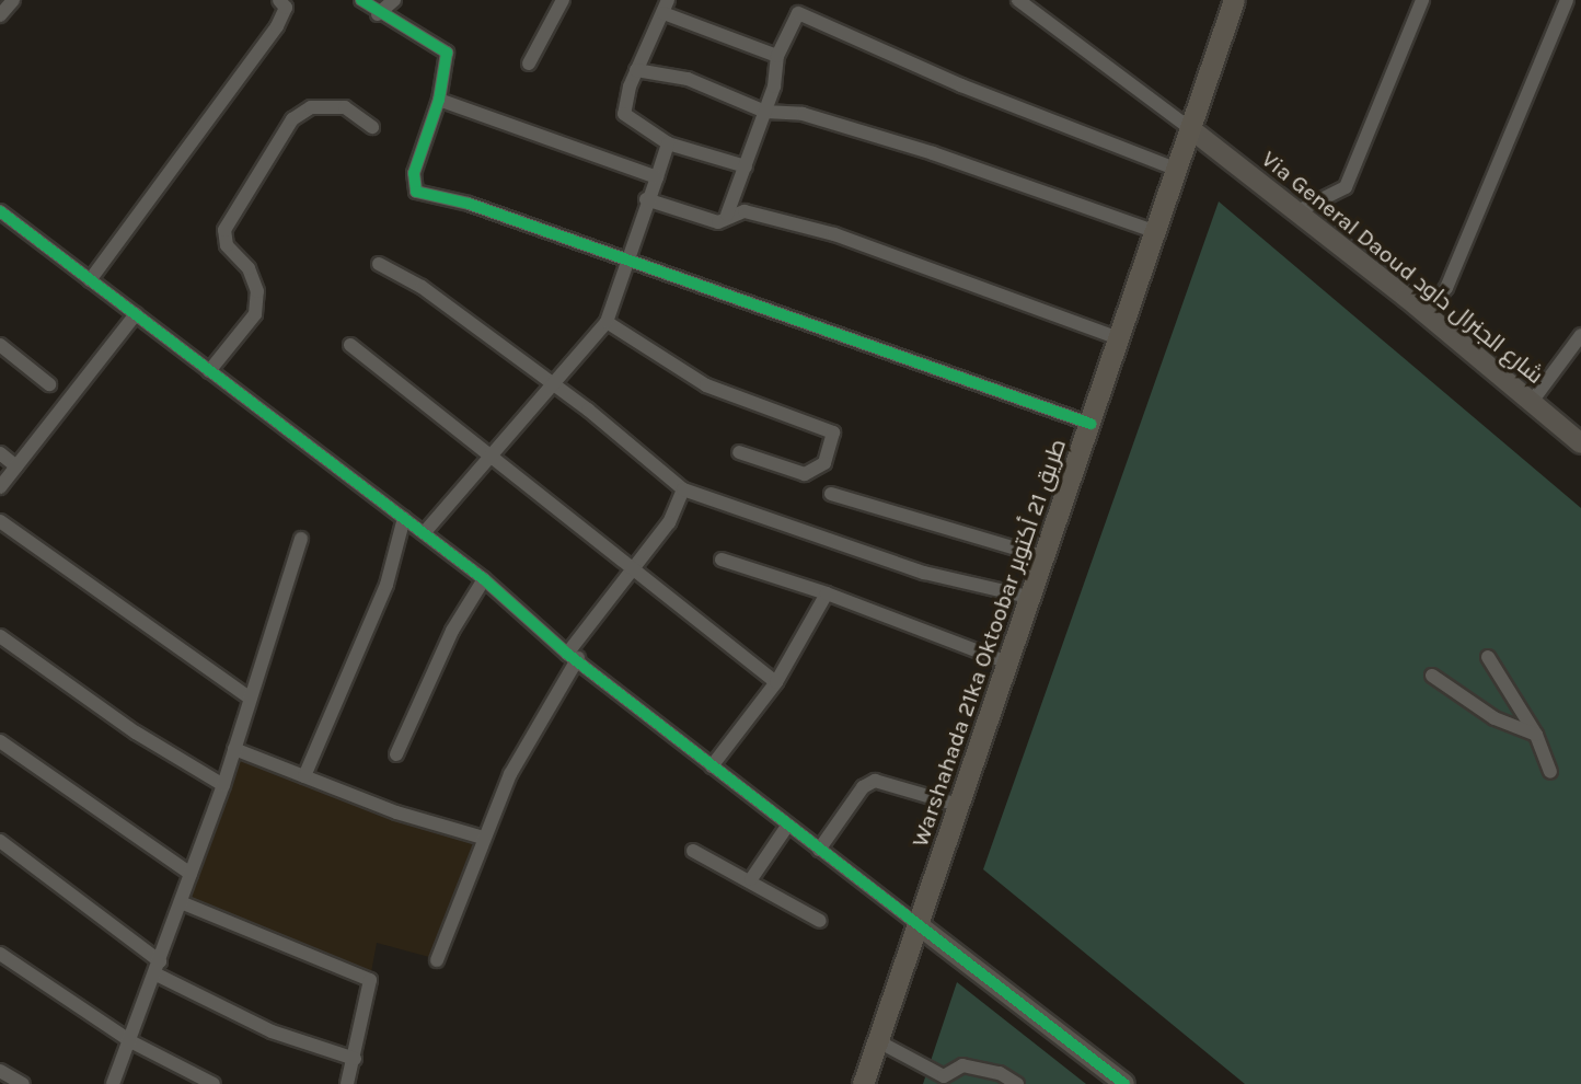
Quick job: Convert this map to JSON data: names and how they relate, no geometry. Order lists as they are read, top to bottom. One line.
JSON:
{"streets":{"main road":["Via General Daoud شارع الجنرال داود","Warshahada 21ka Oktoobar طريق 21 أكتوبر"]},"crossings":[["Via General Daoud شارع الجنرال داود","Warshahada 21ka Oktoobar طريق 21 أكتوبر"]]}
